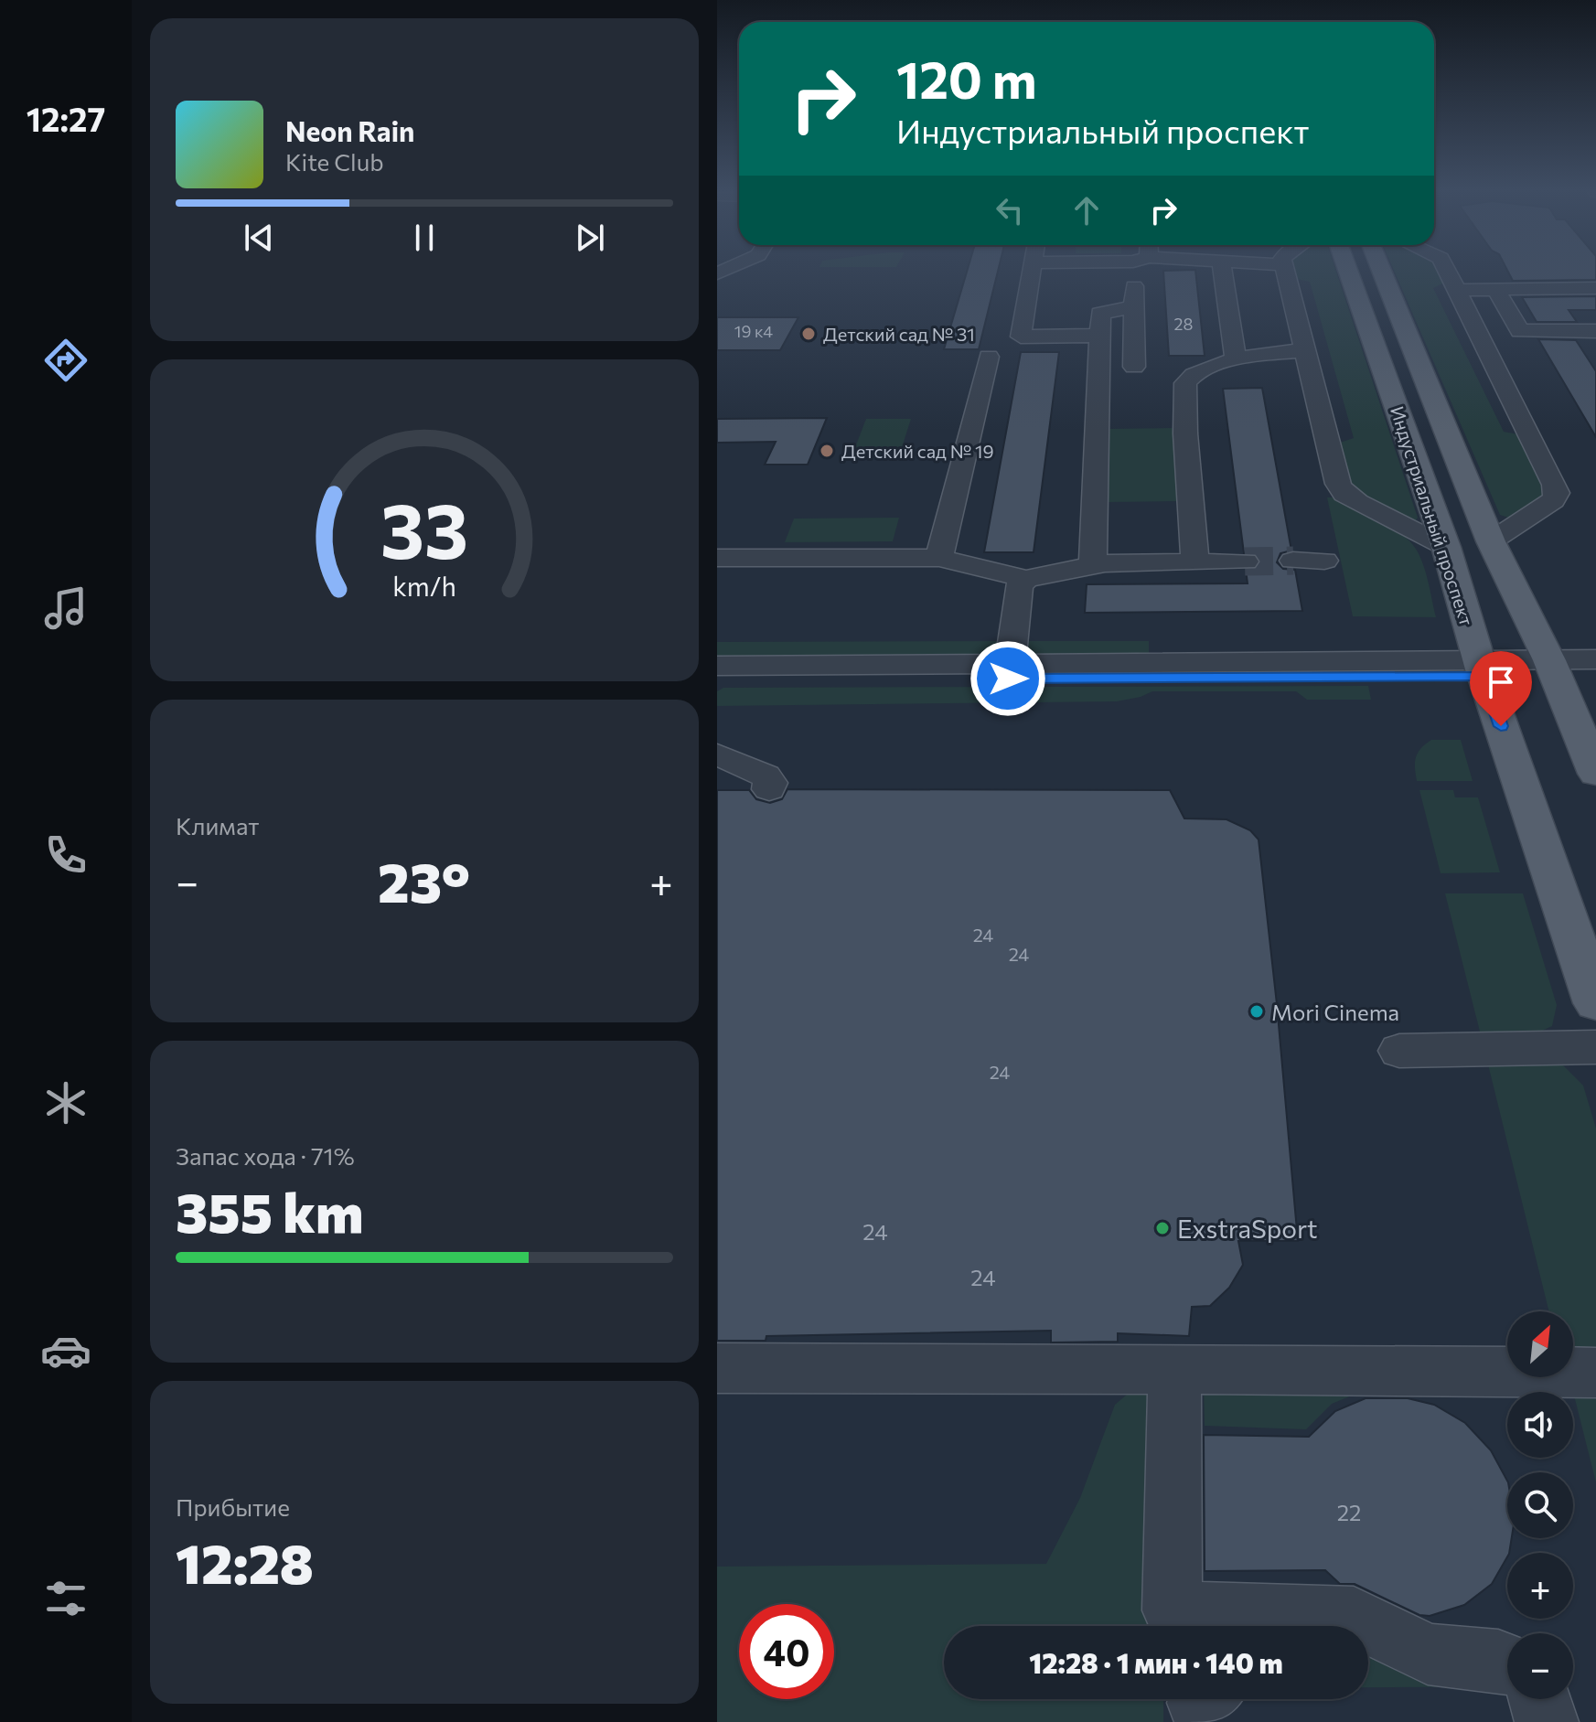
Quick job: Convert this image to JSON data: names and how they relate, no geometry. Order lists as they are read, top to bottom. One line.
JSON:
{"streets":{"main road":["Индустриальный проспект"]},"places":["Детский сад № 31","Детский сад № 19","Mori Cinema","ExstraSport"],"house_numbers":["28","19 к4","24","24","24","24","24","22"],"north":"top right","page":{"tabs":"12:27","turn":["120 m","Индустриальный проспект"],"song":["Neon Rain","Kite Club"],"tile":["Климат",["Запас хода · 71%","355 km"],["Прибытие","12:28"]],"heat":["−","23°","+"],"map_buttons":["+","−"],"limit":"40","trip":"12:28 · 1 мин · 140 m","gauge":["33","km/h"]}}
